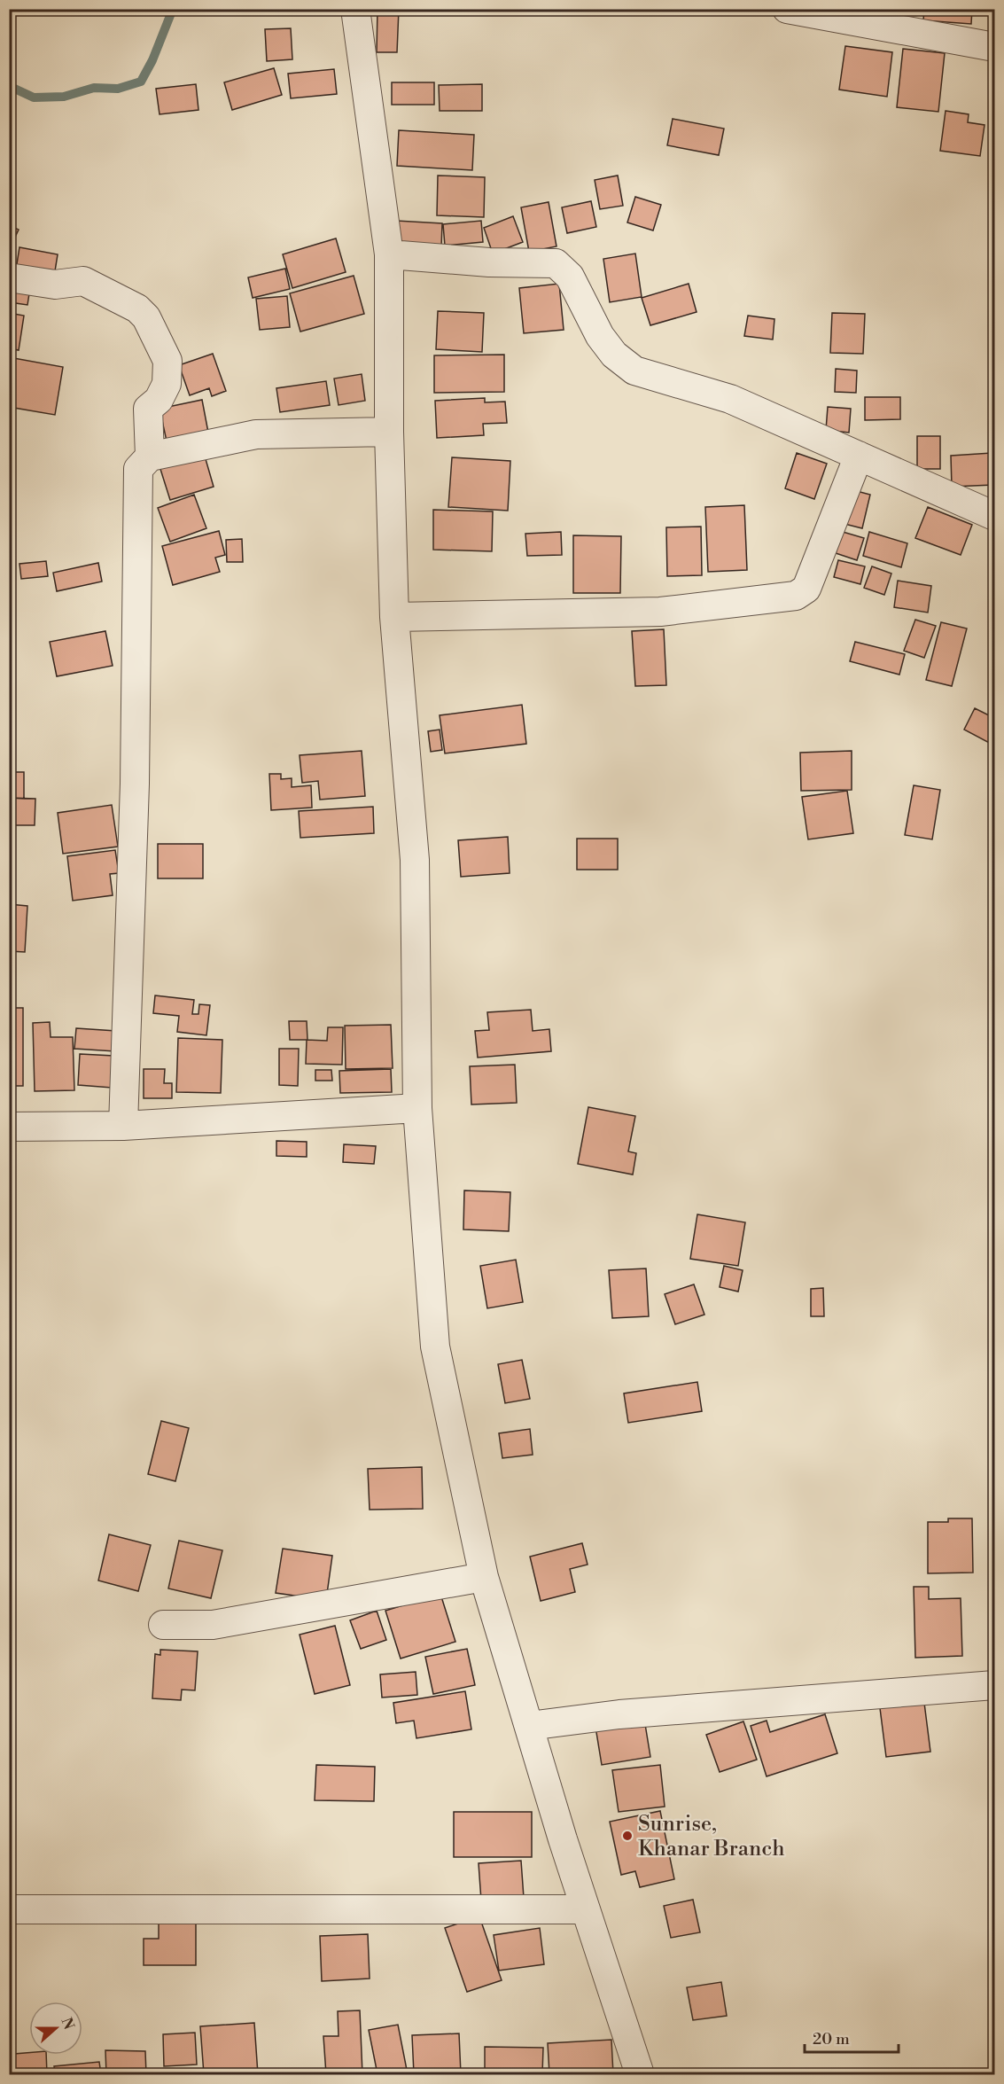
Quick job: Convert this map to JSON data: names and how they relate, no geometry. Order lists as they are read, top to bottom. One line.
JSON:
{"places":["Sunrise, Khanar Branch"],"scale_bar":"20 m","north":"right"}
